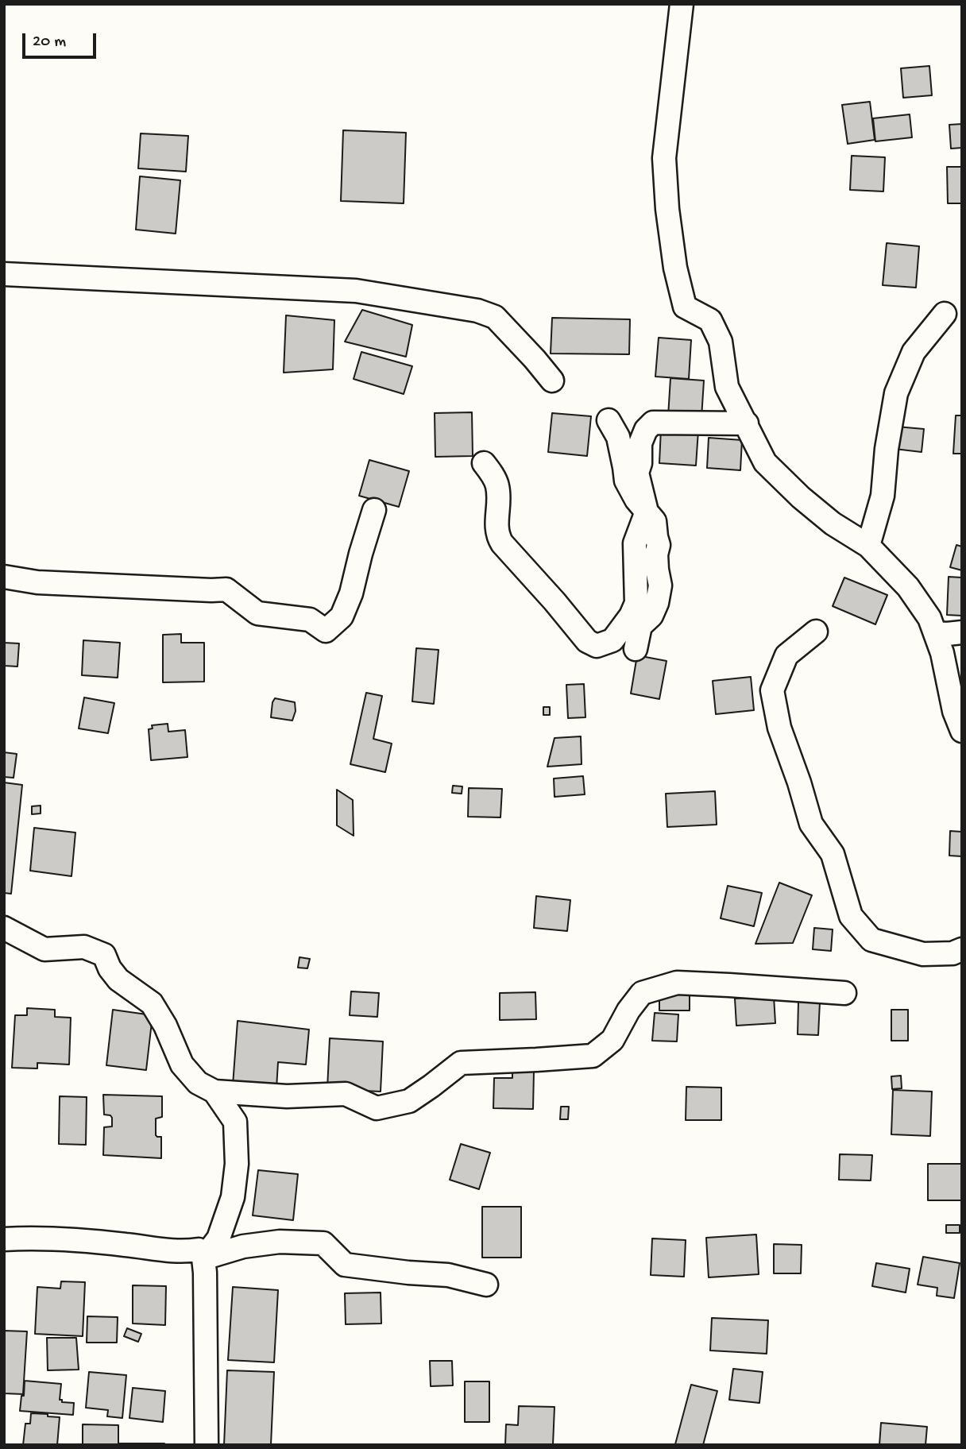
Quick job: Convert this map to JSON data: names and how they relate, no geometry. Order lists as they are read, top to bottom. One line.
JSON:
{"scale_bar":"20 m"}
